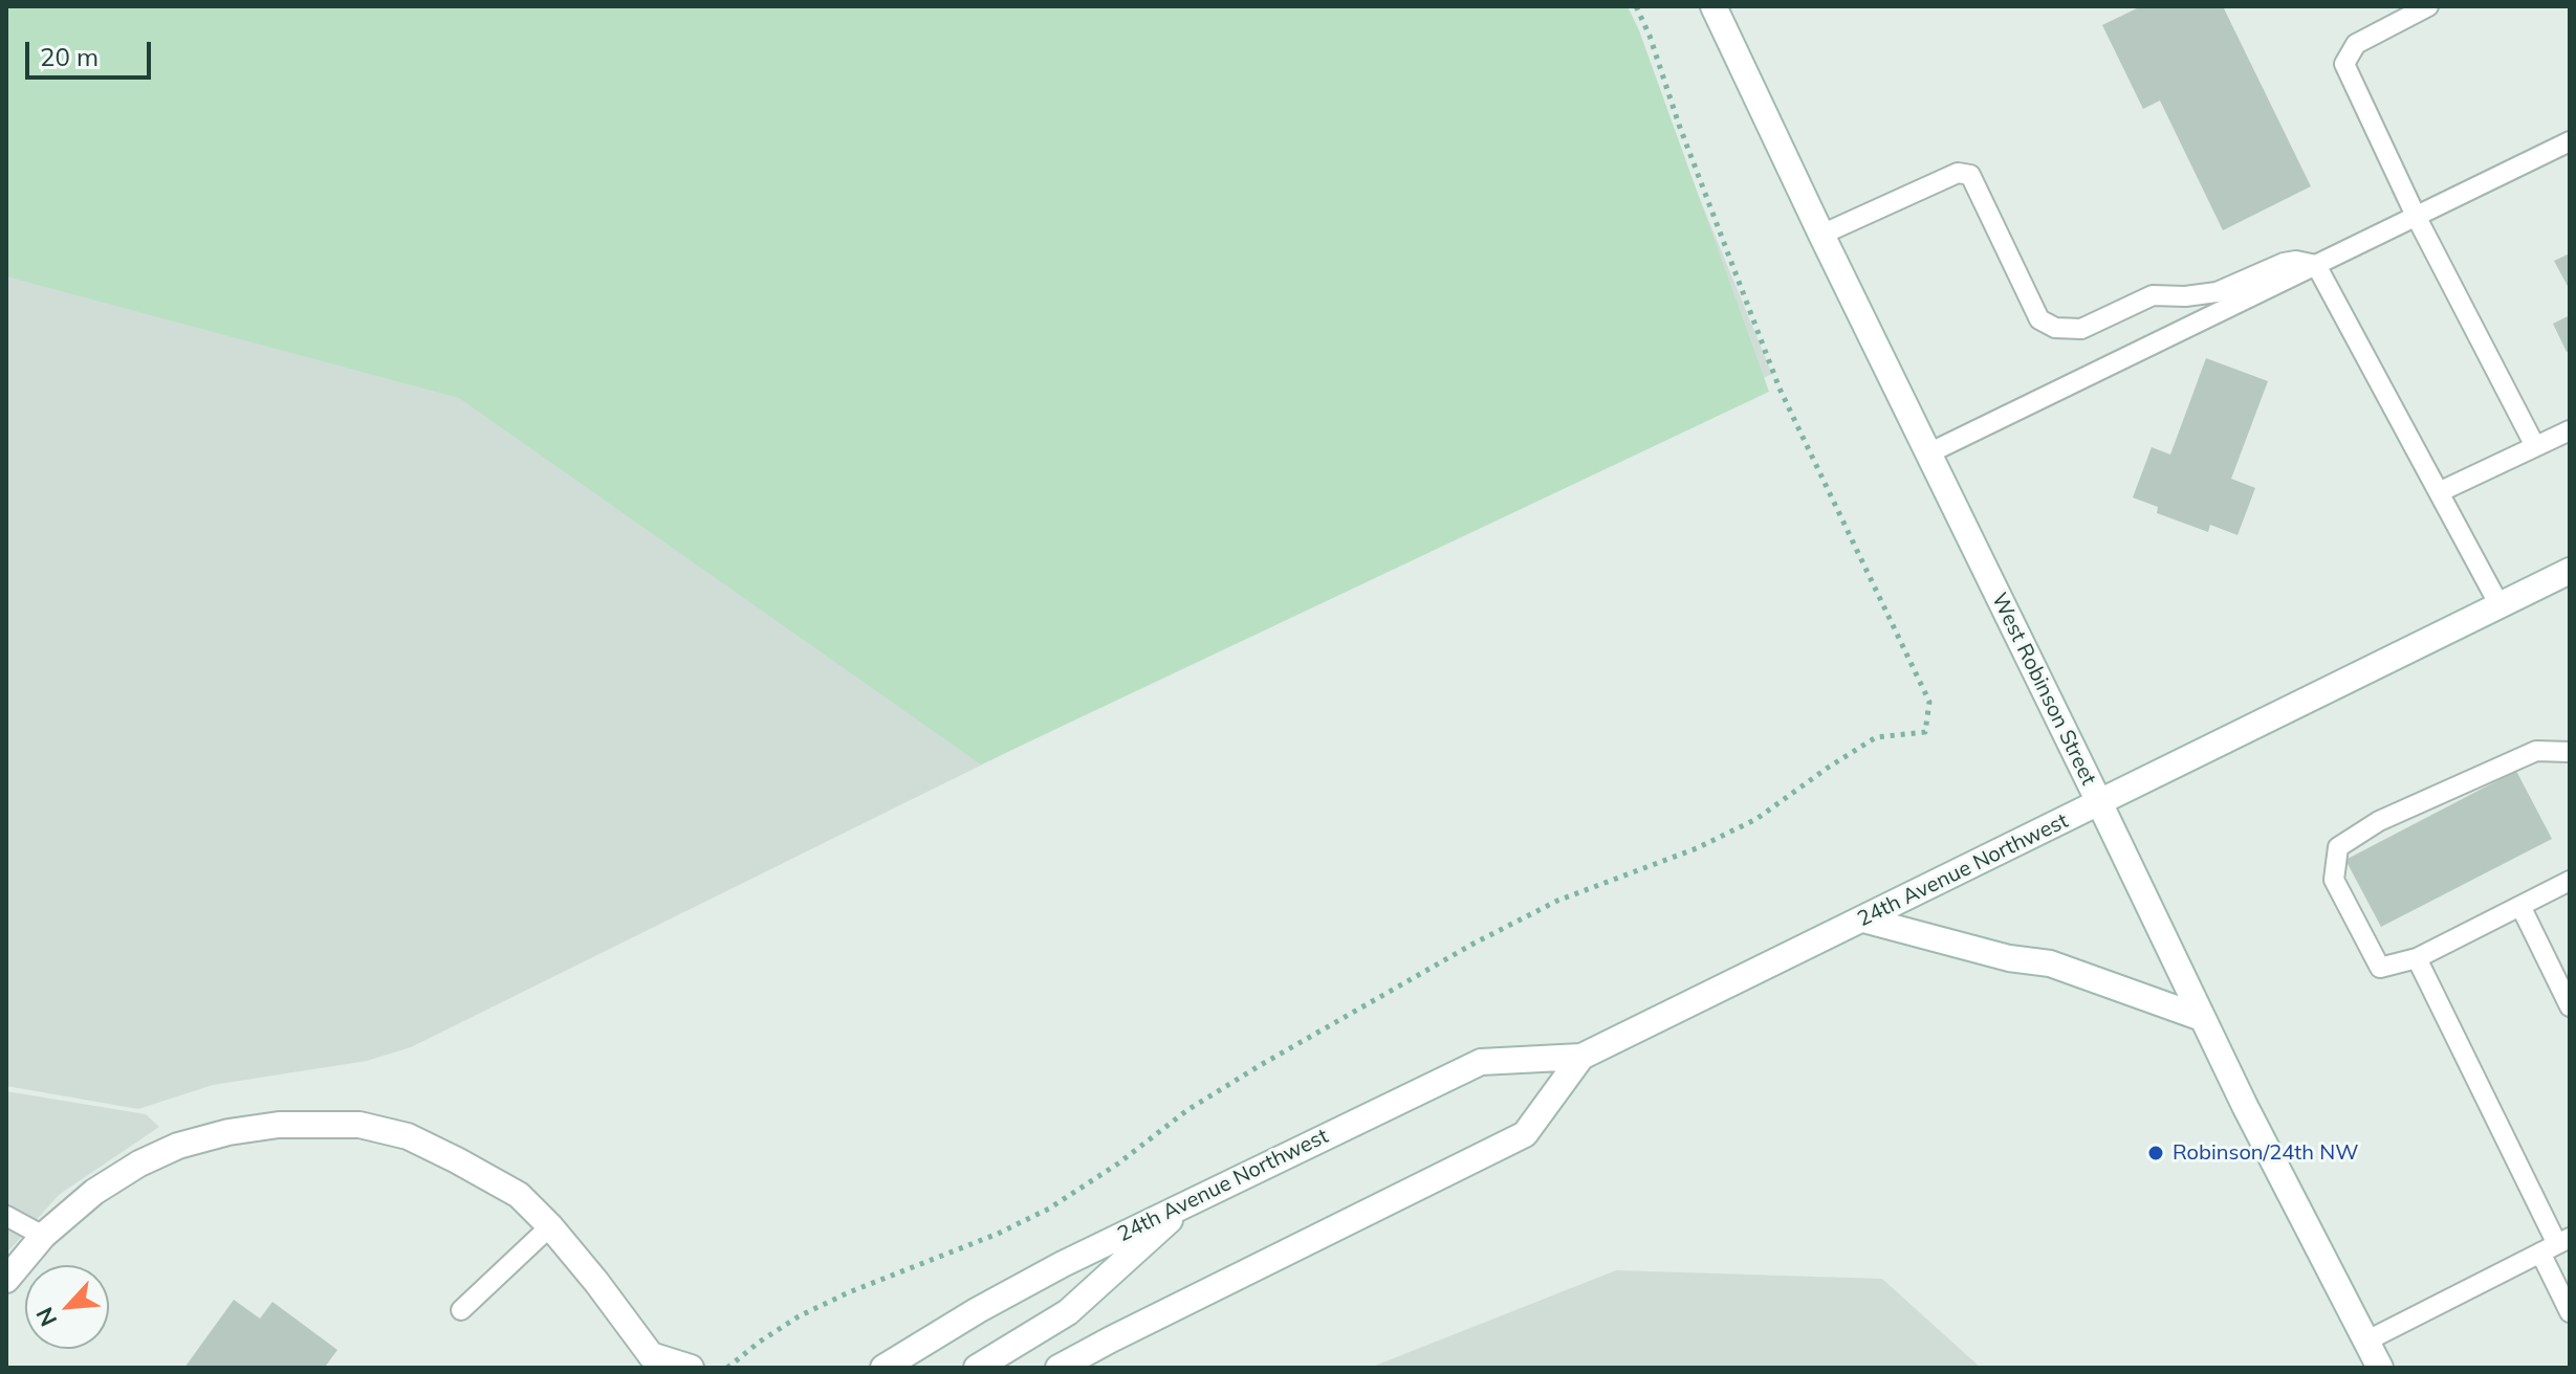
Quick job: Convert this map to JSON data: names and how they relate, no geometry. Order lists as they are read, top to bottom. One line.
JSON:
{"streets":{"main road":["West Robinson Street","24th Avenue Northwest"]},"crossings":[["West Robinson Street","24th Avenue Northwest"]],"places":["Robinson/24th NW"],"scale_bar":"20 m","north":"bottom left"}
